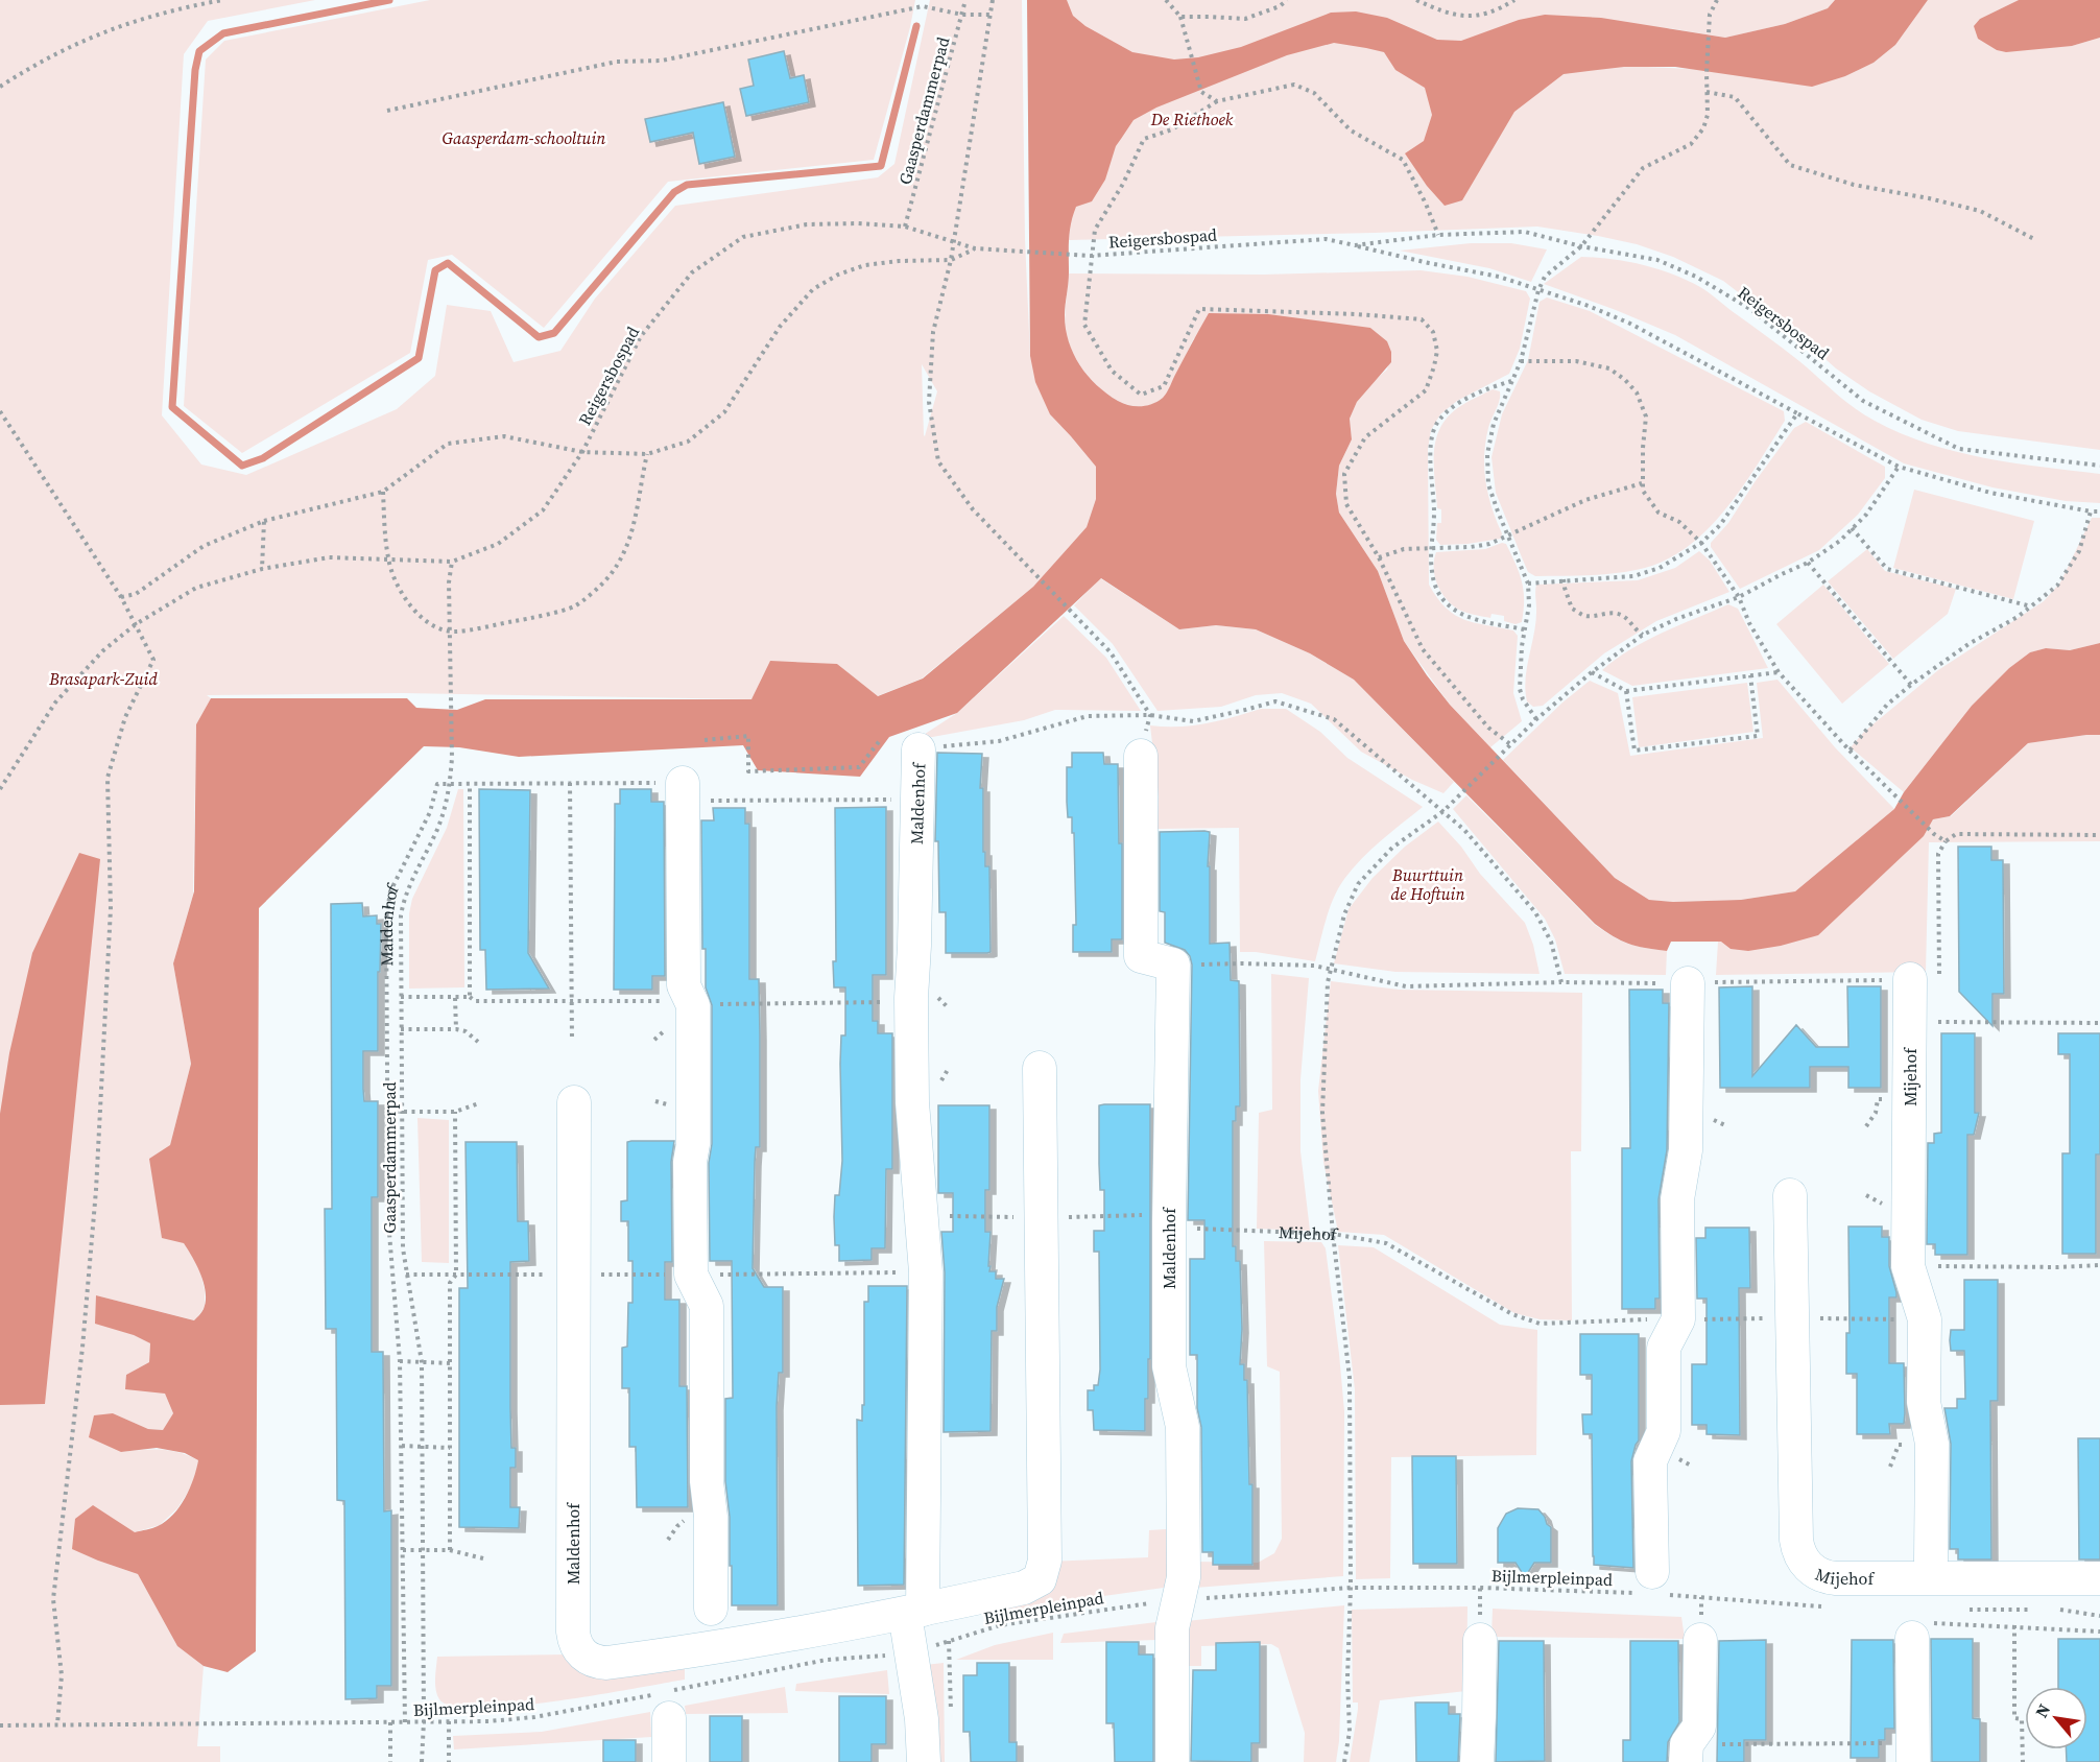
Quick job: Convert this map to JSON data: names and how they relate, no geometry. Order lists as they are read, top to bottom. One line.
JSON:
{"streets":{"street":["Maldenhof","Mijehof"],"path":["Gaasperdammerpad","Reigersbospad","Bijlmerpleinpad"]},"crossings":[["Gaasperdammerpad","Reigersbospad"],["Gaasperdammerpad","Maldenhof"],["Gaasperdammerpad","Bijlmerpleinpad"],["Maldenhof","Mijehof"],["Maldenhof","Bijlmerpleinpad"]],"parks":["De Riethoek","Gaasperdam-schooltuin","Brasapark-Zuid","Buurttuin de Hoftuin"],"north":"top left"}
